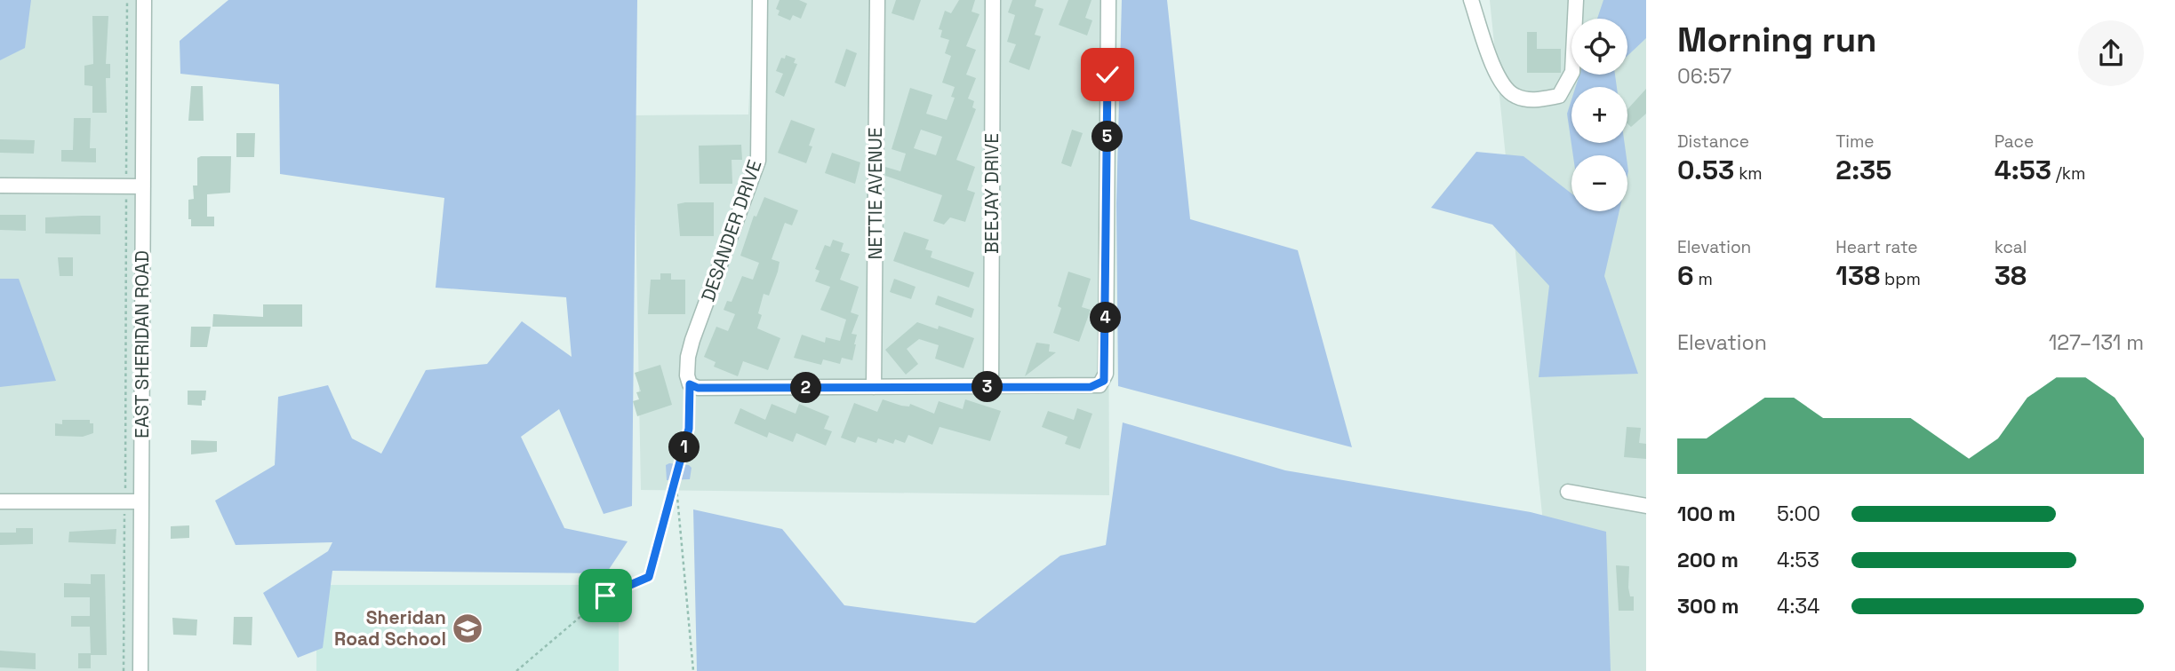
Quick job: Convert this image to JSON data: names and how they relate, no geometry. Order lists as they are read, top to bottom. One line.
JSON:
{"streets":{"street":["NETTIE AVENUE","BEEJAY DRIVE","DESANDER DRIVE","EAST SHERIDAN ROAD"]},"places":{"school or university":["Sheridan Road School"]},"page":{"heading":["Morning run","06:57"],"map_buttons":["+","−"],"stats":[["Distance","0.53 km"],["Time","2:35"],["Pace","4:53 /km"],["Elevation","6 m"],["Heart rate","138 bpm"],["kcal","38"]],"pins":["5","4","3","2","1"],"chart":["Elevation","127–131 m"],"list":[{"name":"100 m","note":"5:00"},{"name":"200 m","note":"4:53"},{"name":"300 m","note":"4:34"}]}}
